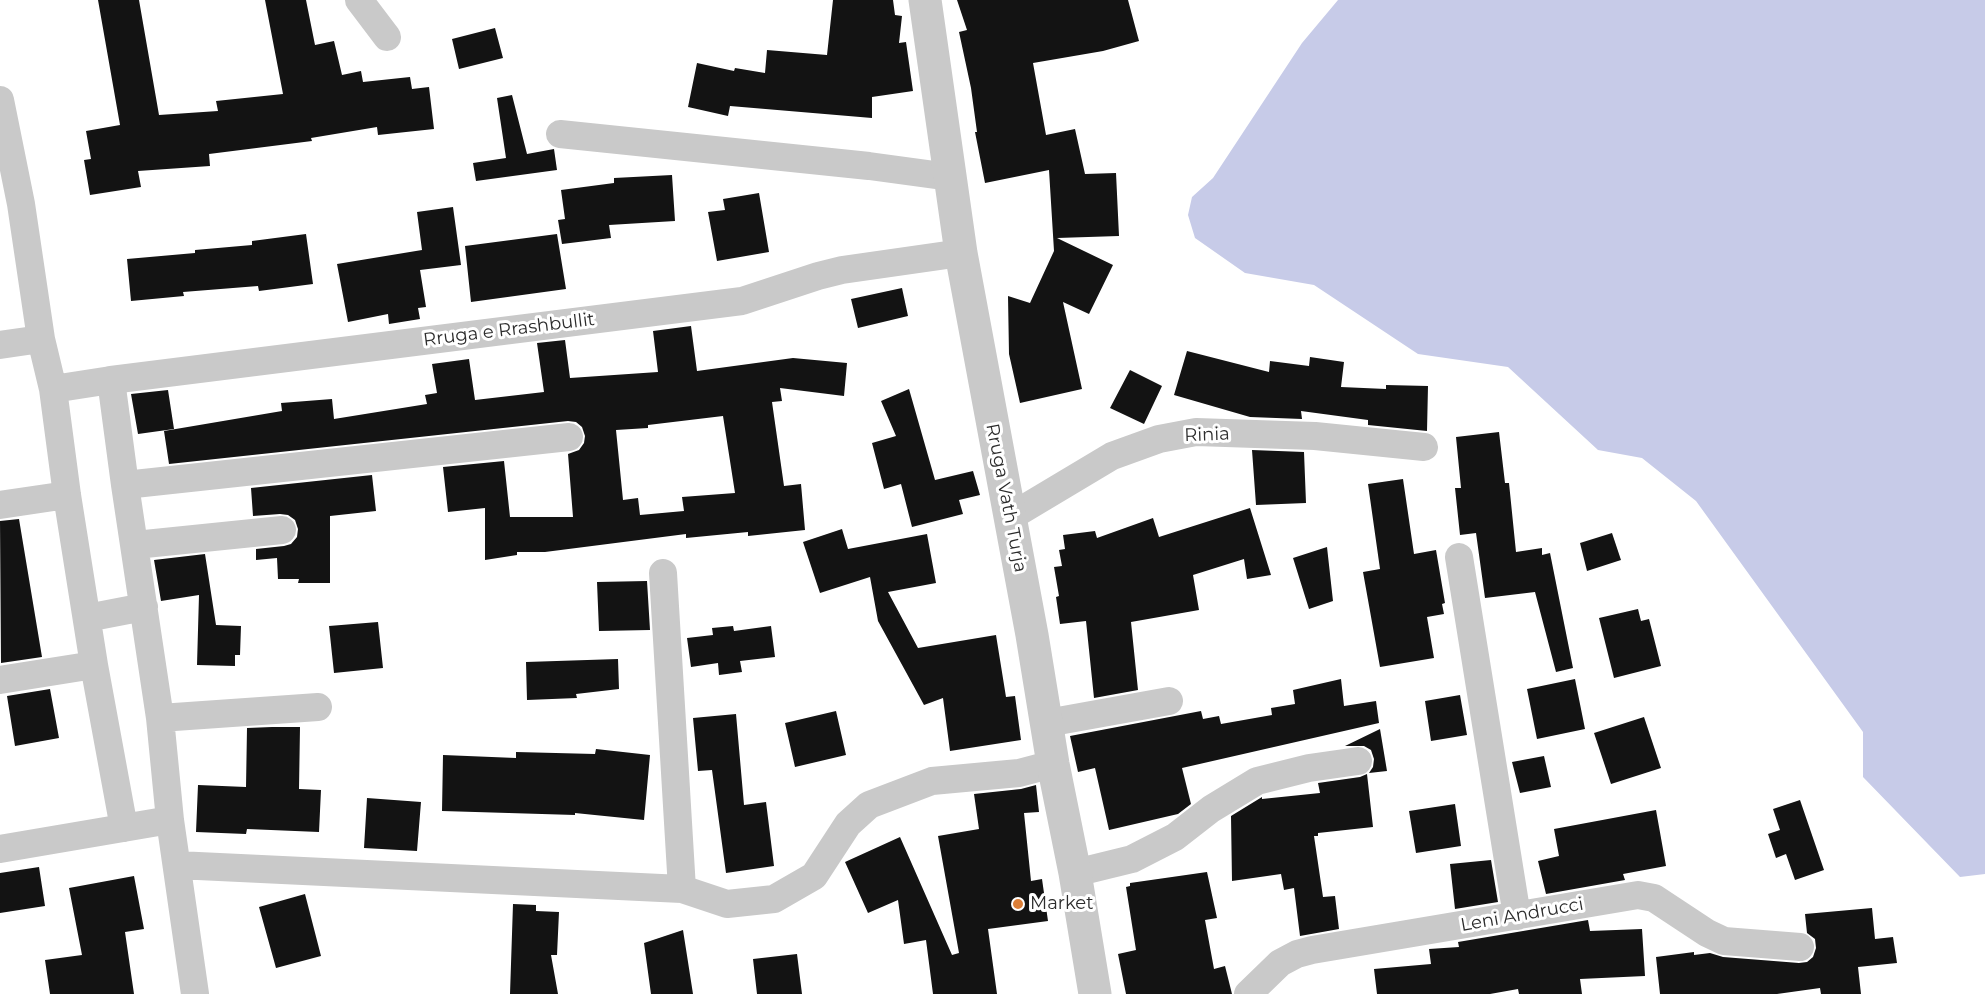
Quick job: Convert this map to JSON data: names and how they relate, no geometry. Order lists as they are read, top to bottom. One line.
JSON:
{"streets":{"street":["Rruga e Rrashbullit","Rinia","Rruga Vath Turja","Leni Andrucci"]},"crossings":[["Rruga e Rrashbullit","Rruga Vath Turja"],["Rinia","Rruga Vath Turja"]],"places":["Market"]}
